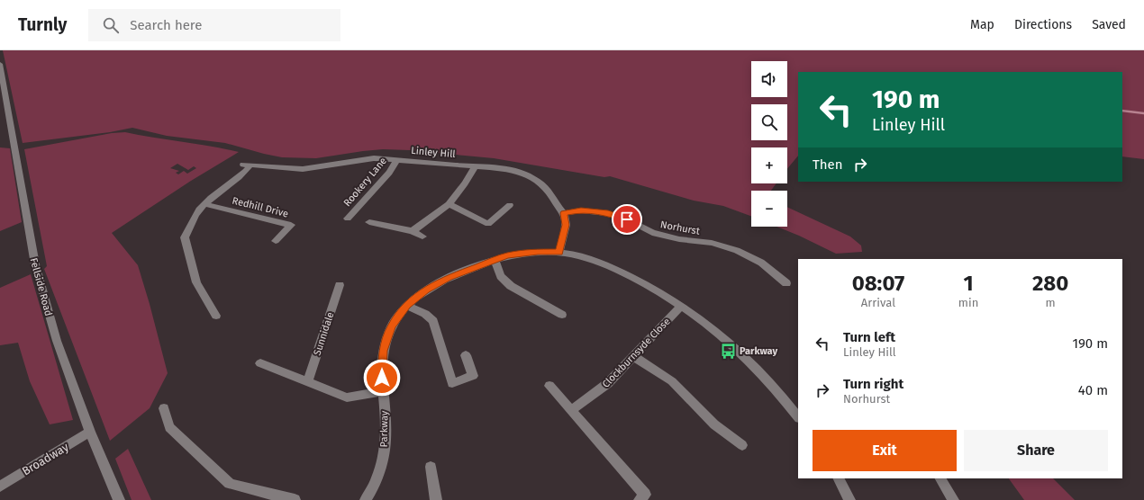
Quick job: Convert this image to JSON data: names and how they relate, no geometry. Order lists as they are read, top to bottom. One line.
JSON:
{"streets":{"street":["Linley Hill","Rookery Lane","Redhill Drive","Norhurst","Fellside Road","Sunnidale","Clockburnsyde Close","Parkway","Broadway"]},"crossings":[["Linley Hill","Rookery Lane"],["Linley Hill","Redhill Drive"],["Linley Hill","Norhurst"],["Fellside Road","Broadway"],["Clockburnsyde Close","Parkway"]],"places":{"bus stop":["Parkway"]},"page":{"header":"Turnly","search":"Search here","nav":["Map","Directions","Saved"],"map_buttons":["+","−"],"turn":["190 m","Linley Hill"],"then":"Then","eta":["08:07","Arrival","1","min","280","m"],"list":[{"name":"Turn left","note":"Linley Hill","value":"190 m"},{"name":"Turn right","note":"Norhurst","value":"40 m"}],"buttons":["Exit","Share"]}}
